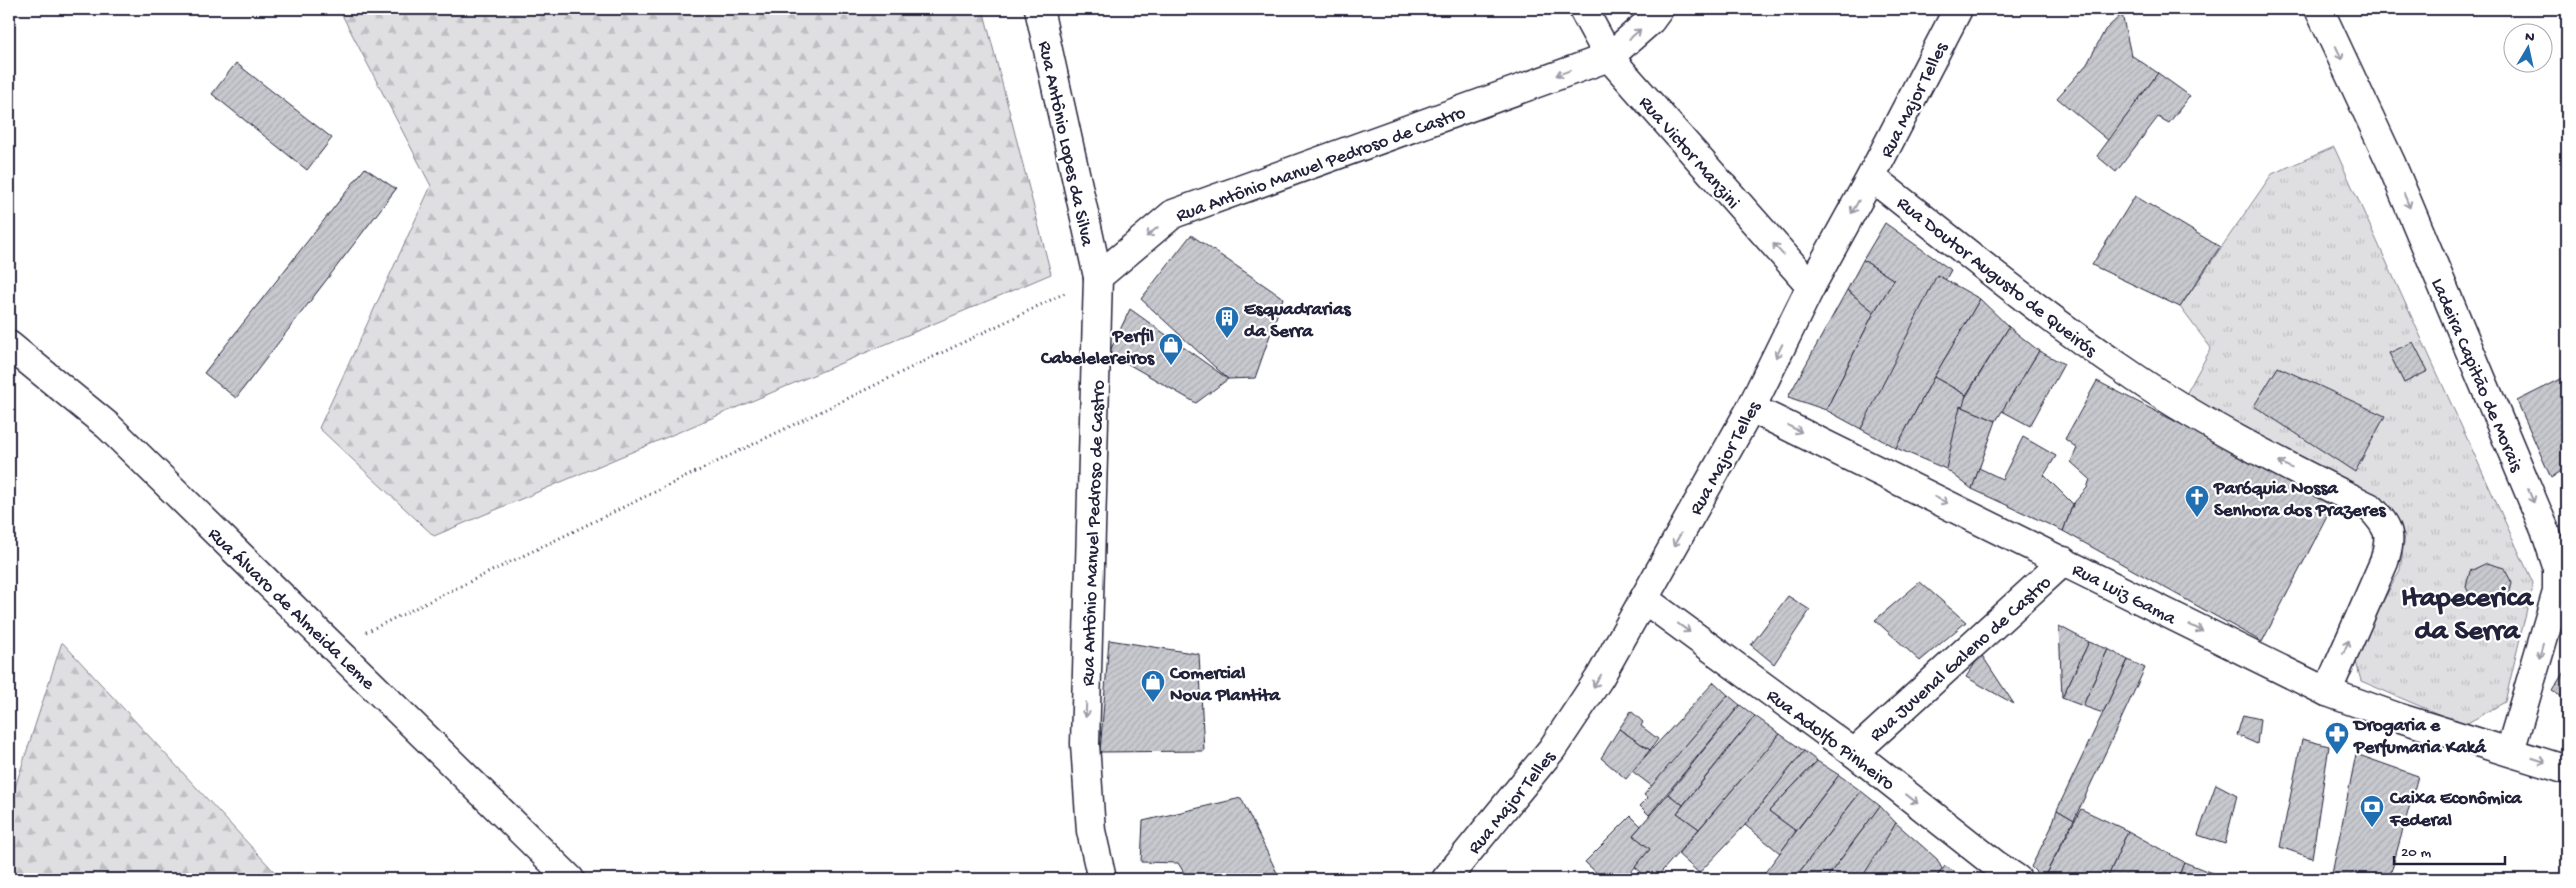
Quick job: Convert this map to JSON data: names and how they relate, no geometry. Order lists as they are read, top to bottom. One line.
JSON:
{"streets":{"street":["Rua Major Telles","Rua Antônio Lopes da Silva","Rua Victor Manzini","Rua Antônio Manuel Pedroso de Castro","Rua Doutor Augusto de Queirós","Ladeira Capitão de Morais","Rua Luiz Gama","Rua Álvaro de Almeida Leme","Rua Juvenal Galeno de Castro","Rua Adolfo Pinheiro"]},"crossings":[["Rua Major Telles","Rua Victor Manzini"],["Rua Major Telles","Rua Doutor Augusto de Queirós"],["Rua Major Telles","Rua Luiz Gama"],["Rua Major Telles","Rua Adolfo Pinheiro"],["Rua Antônio Lopes da Silva","Rua Antônio Manuel Pedroso de Castro"],["Rua Victor Manzini","Rua Antônio Manuel Pedroso de Castro"],["Rua Doutor Augusto de Queirós","Rua Luiz Gama"],["Ladeira Capitão de Morais","Rua Luiz Gama"],["Rua Luiz Gama","Rua Juvenal Galeno de Castro"],["Rua Juvenal Galeno de Castro","Rua Adolfo Pinheiro"]],"one_way":["Rua Major Telles","Rua Victor Manzini","Rua Doutor Augusto de Queirós","Ladeira Capitão de Morais","Rua Luiz Gama","Rua Adolfo Pinheiro"],"districts":["Itapecerica da Serra"],"places":{"building":["Esquadrarias da Serra"],"shop":["Perfil Cabelelereiros","Comercial Nova Plantita"],"church":["Paróquia Nossa Senhora dos Prazeres"],"pharmacy":["Drogaria e Perfumaria Kaká"],"bank":["Caixa Econômica Federal"]},"scale_bar":"20 m","north":"top"}
